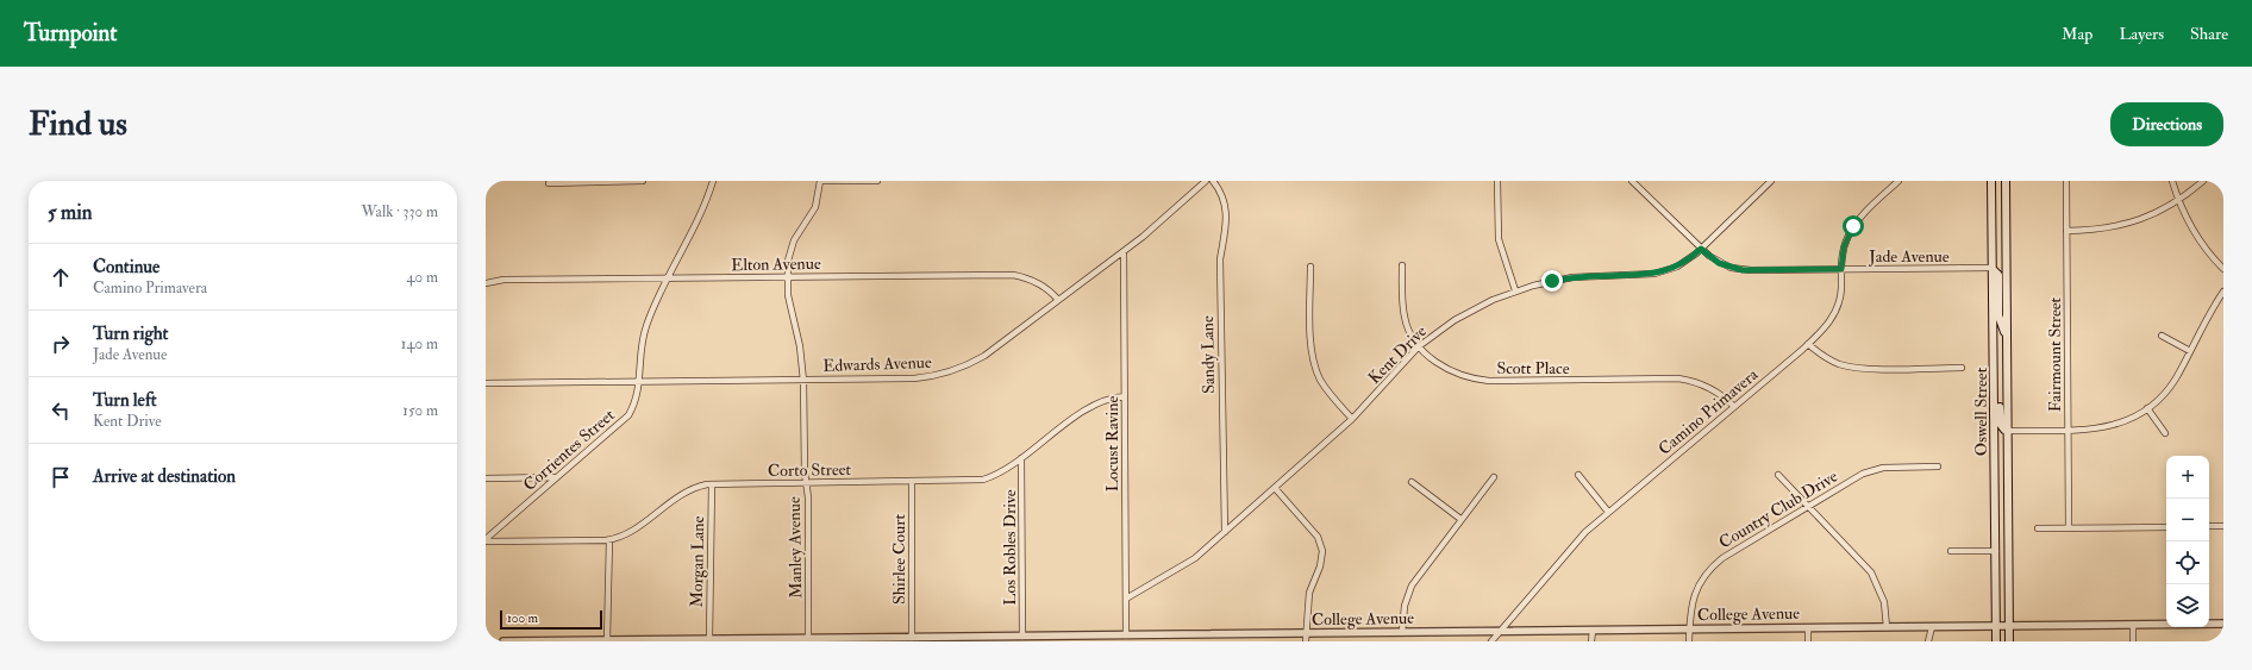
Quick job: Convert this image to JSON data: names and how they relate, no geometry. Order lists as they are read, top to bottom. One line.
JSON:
{"streets":{"main road":["Oswell Street"],"street":["Jade Avenue","Elton Avenue","Sandy Lane","Kent Drive","Fairmount Street","Edwards Avenue","Scott Place","Camino Primavera","Locust Ravine","Corrientes Street","Corto Street","Country Club Drive","Manley Avenue","Los Robles Drive","Shirlee Court","Morgan Lane","College Avenue"]},"crossings":[["Jade Avenue","Kent Drive"],["Jade Avenue","Camino Primavera"],["Jade Avenue","Oswell Street"],["Elton Avenue","Edwards Avenue"],["Elton Avenue","Corrientes Street"],["Elton Avenue","Manley Avenue"],["Sandy Lane","Kent Drive"],["Kent Drive","Scott Place"],["Kent Drive","Locust Ravine"],["Edwards Avenue","Locust Ravine"],["Edwards Avenue","Corrientes Street"],["Edwards Avenue","Manley Avenue"],["Scott Place","Camino Primavera"],["Camino Primavera","College Avenue"],["Oswell Street","College Avenue"],["Locust Ravine","Corto Street"],["Locust Ravine","College Avenue"],["Corrientes Street","Corto Street"],["Corto Street","Manley Avenue"],["Corto Street","Los Robles Drive"],["Corto Street","Shirlee Court"],["Corto Street","Morgan Lane"],["Country Club Drive","College Avenue"],["Manley Avenue","College Avenue"],["Los Robles Drive","College Avenue"],["Shirlee Court","College Avenue"],["Morgan Lane","College Avenue"]],"scale_bar":"100 m","page":{"header":"Turnpoint","nav":["Map","Layers","Share"],"buttons":"Directions","title":"Find us","heading":["5 min","Walk · 330 m"],"list":[["Continue","Camino Primavera","40 m"],["Turn right","Jade Avenue","140 m"],["Turn left","Kent Drive","150 m"],"Arrive at destination"],"map_buttons":["+","−"],"scale":"100 m"}}
